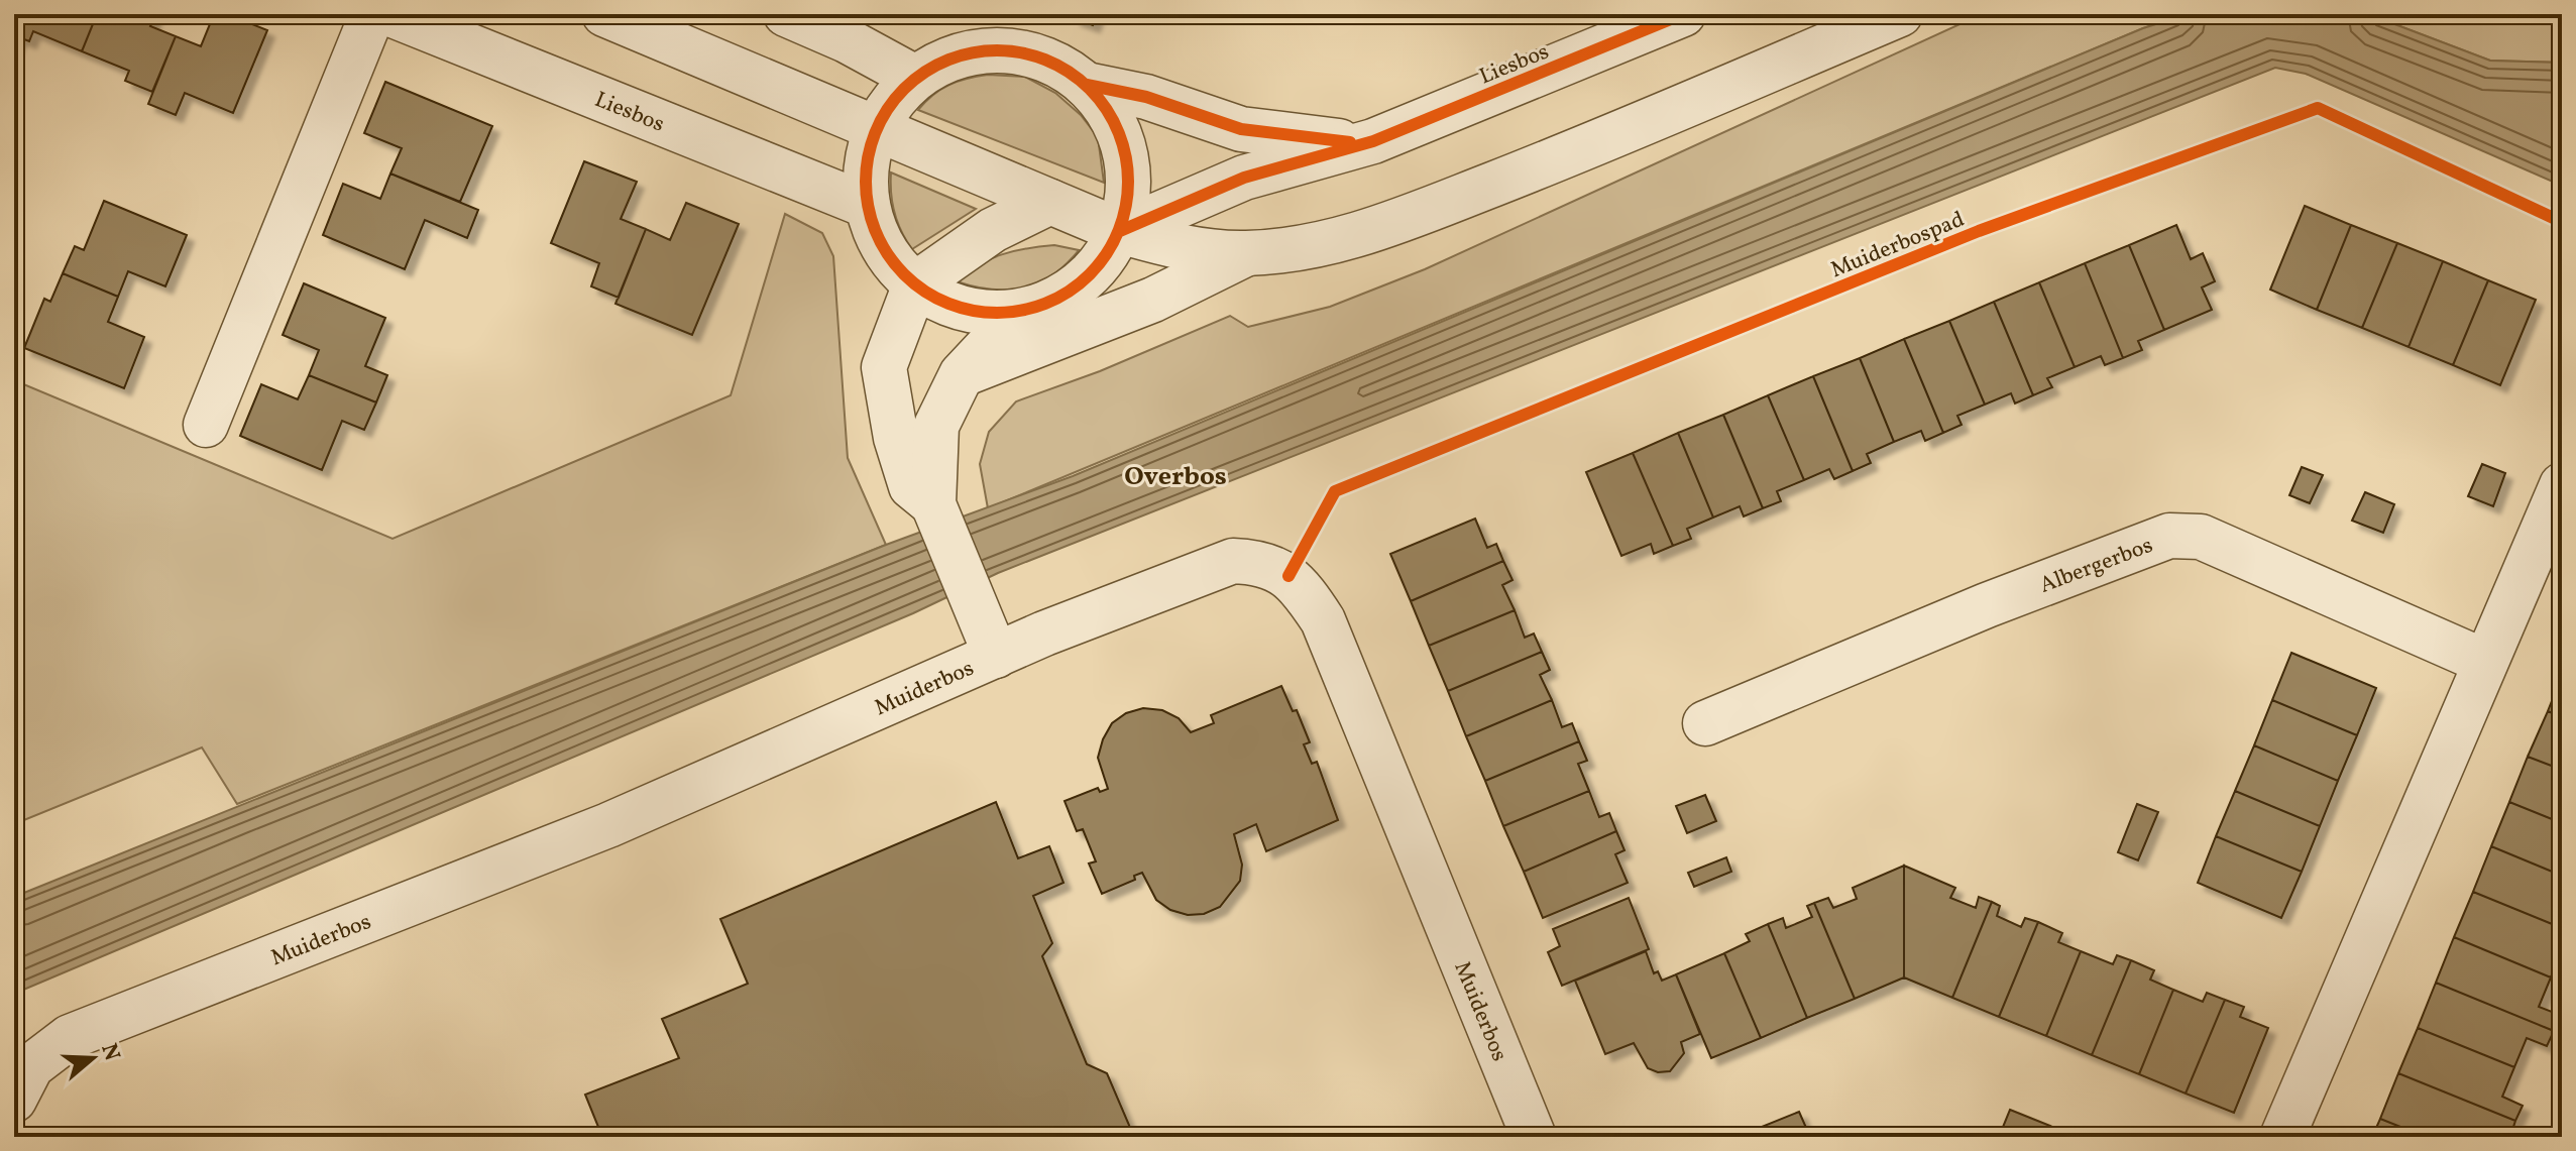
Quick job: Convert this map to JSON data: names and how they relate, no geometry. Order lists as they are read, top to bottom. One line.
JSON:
{"streets":{"street":["Liesbos","Albergerbos","Muiderbos"],"cycle path":["Muiderbospad"]},"districts":["Overbos"],"north":"right"}
